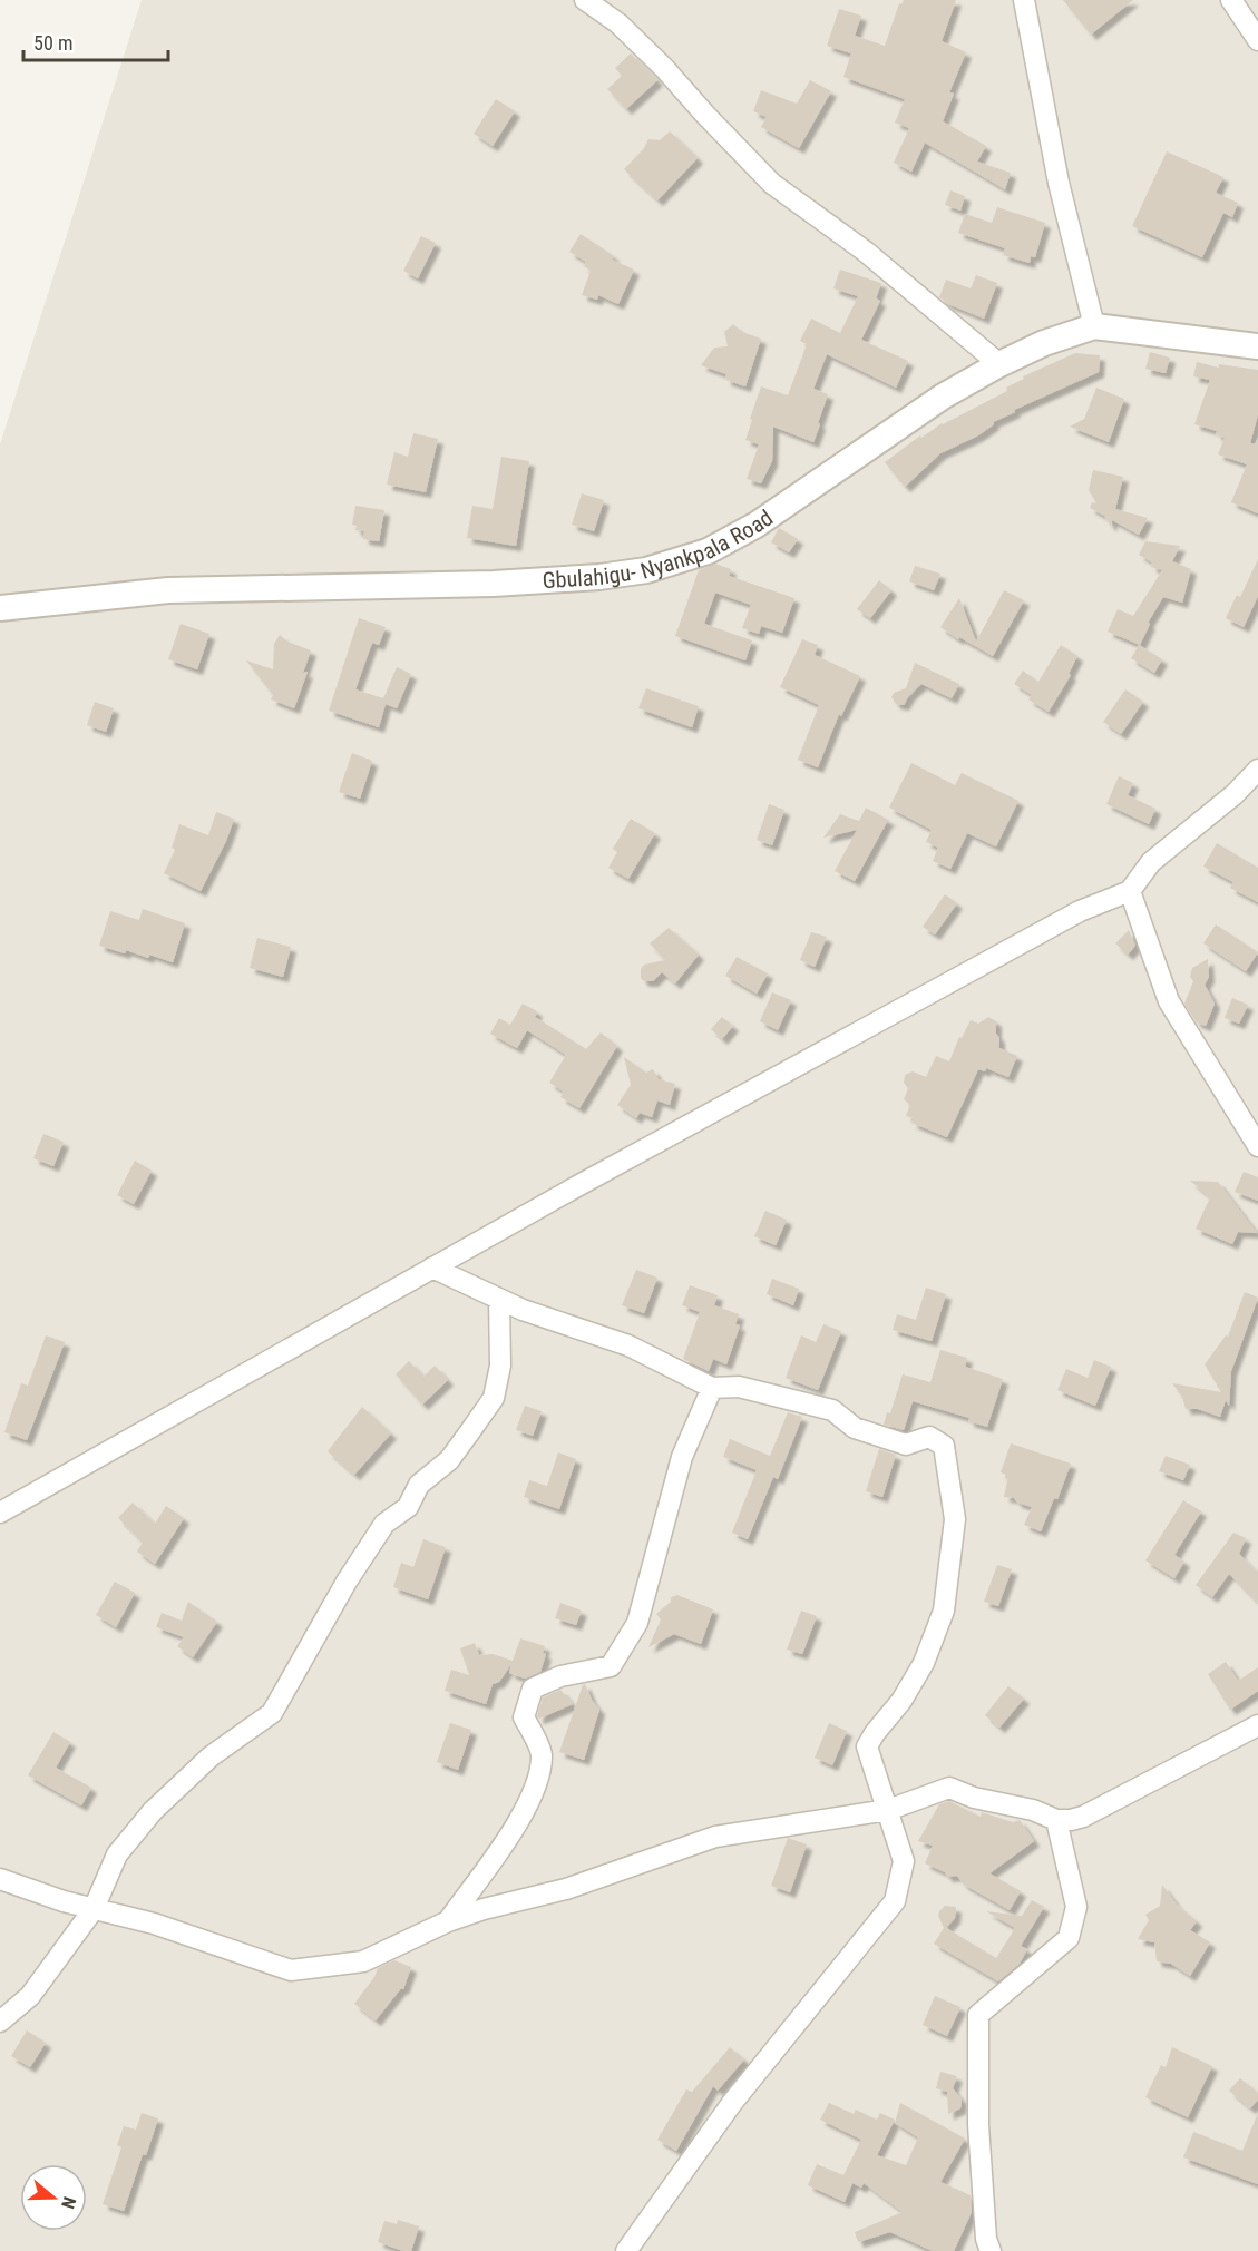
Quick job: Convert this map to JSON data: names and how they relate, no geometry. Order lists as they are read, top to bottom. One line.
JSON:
{"streets":{"street":["Gbulahigu- Nyankpala Road"]},"scale_bar":"50 m","north":"right"}
